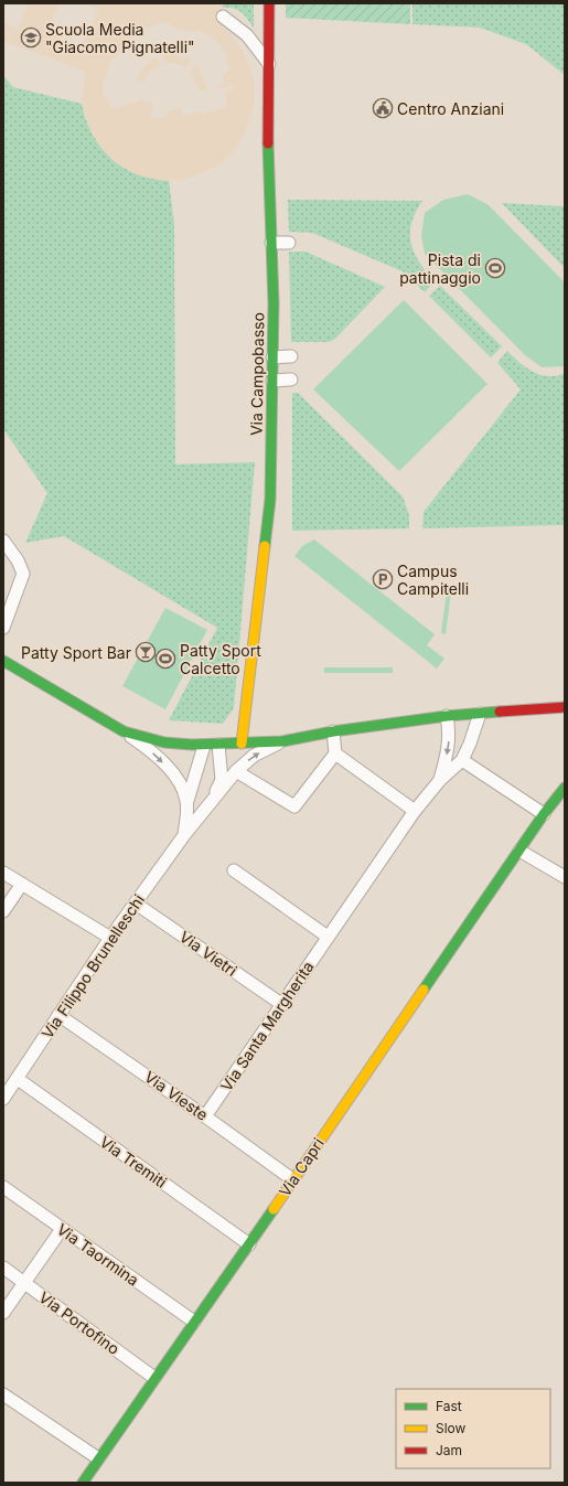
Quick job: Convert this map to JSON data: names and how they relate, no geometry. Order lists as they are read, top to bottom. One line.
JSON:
{"streets":{"street":["Via Campobasso","Via Vietri","Via Filippo Brunelleschi","Via Santa Margherita","Via Vieste","Via Tremiti","Via Capri","Via Taormina","Via Portofino"]},"crossings":[["Via Vietri","Via Filippo Brunelleschi"],["Via Vietri","Via Santa Margherita"],["Via Filippo Brunelleschi","Via Vieste"],["Via Filippo Brunelleschi","Via Tremiti"],["Via Santa Margherita","Via Vieste"],["Via Vieste","Via Capri"],["Via Tremiti","Via Capri"],["Via Capri","Via Taormina"],["Via Capri","Via Portofino"]],"places":{"school or university":["Scuola Media \"Giacomo Pignatelli\""],"public building":["Centro Anziani"],"sports":["Pista di pattinaggio","Patty Sport Calcetto"],"parking":["Campus Campitelli"],"bar":["Patty Sport Bar"]},"legend":["Fast","Slow","Jam"]}
